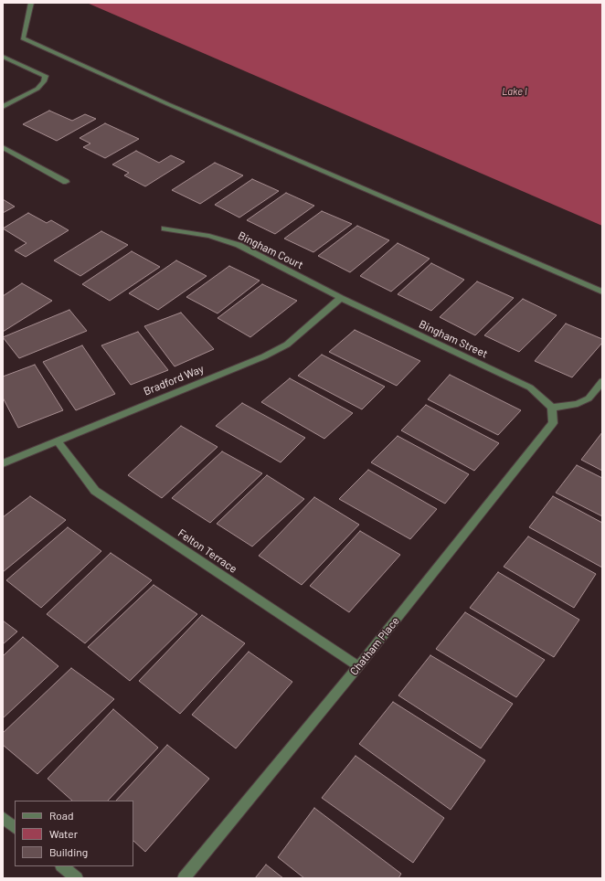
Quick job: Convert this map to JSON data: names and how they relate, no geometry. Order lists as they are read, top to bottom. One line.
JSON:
{"streets":{"street":["Bingham Court","Bingham Street","Bradford Way","Felton Terrace","Chatham Place"]},"crossings":[["Bingham Court","Bingham Street"],["Bingham Court","Bradford Way"],["Bingham Street","Bradford Way"],["Bingham Street","Chatham Place"],["Bradford Way","Felton Terrace"],["Felton Terrace","Chatham Place"]],"water":["Lake I"],"legend":["Road","Water","Building"]}
